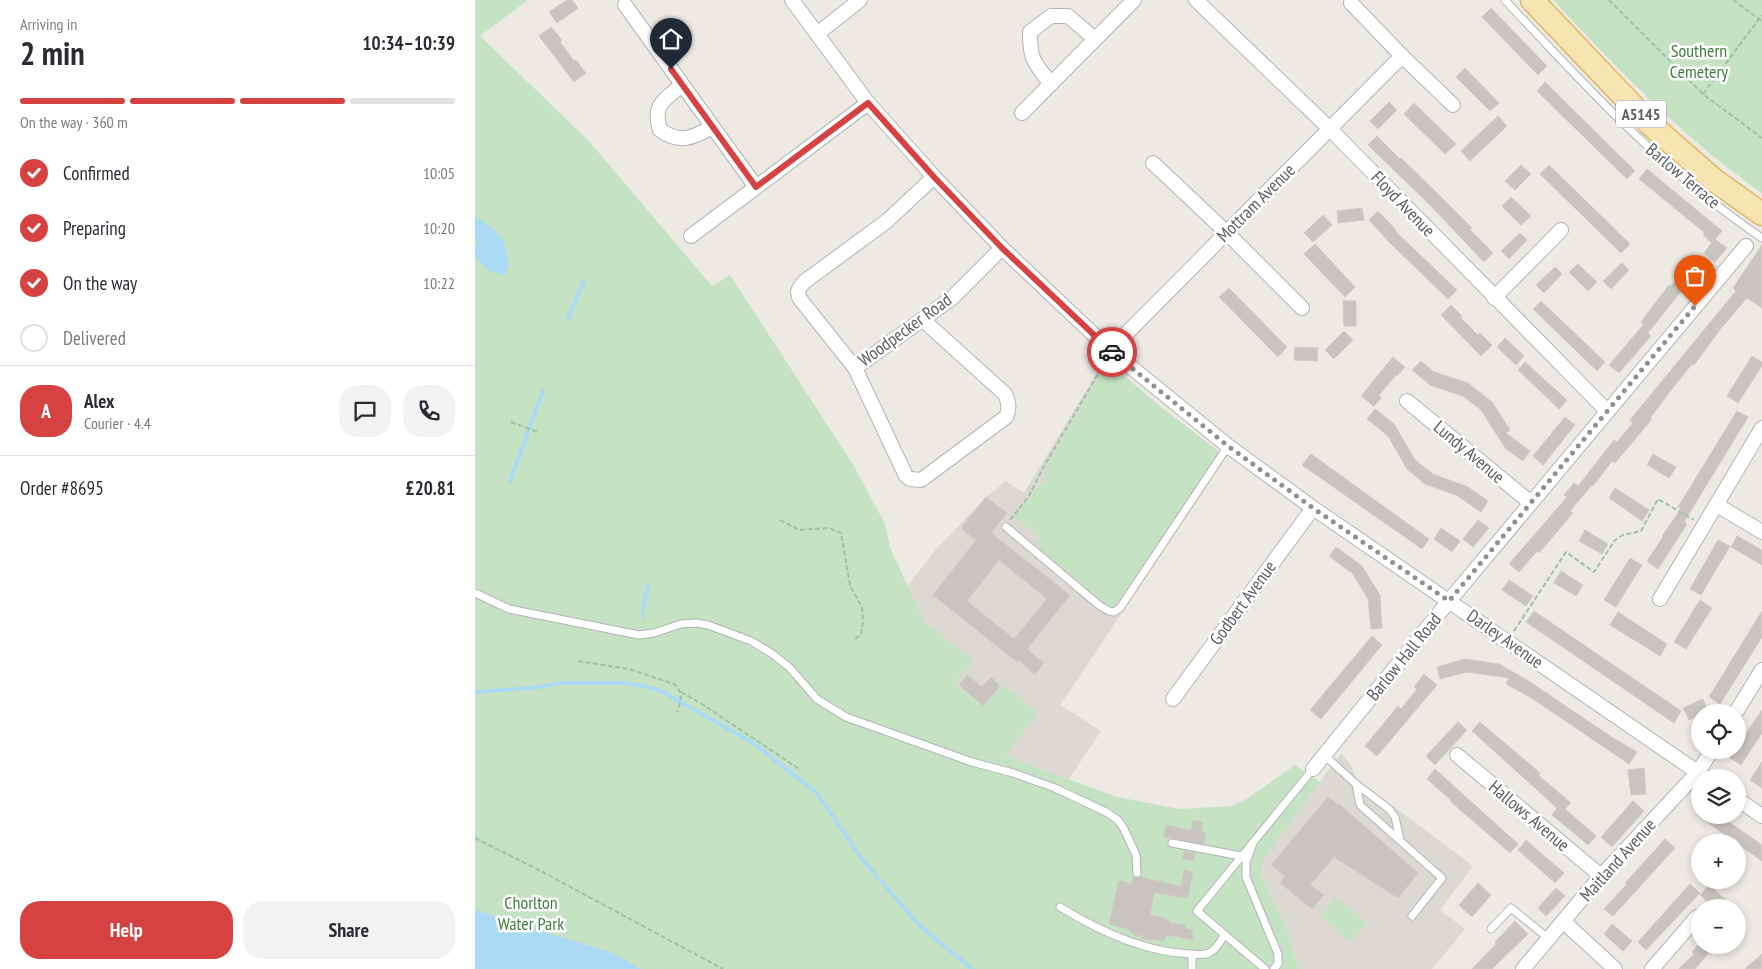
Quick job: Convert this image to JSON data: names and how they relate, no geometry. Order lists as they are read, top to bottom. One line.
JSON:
{"streets":{"main road":["A5145"],"street":["Mottram Avenue","Floyd Avenue","Woodpecker Road","Lundy Avenue","Godbert Avenue","Darley Avenue","Barlow Hall Road","Hallows Avenue","Maitland Avenue"],"lane":["Barlow Terrace"]},"crossings":[["Mottram Avenue","Floyd Avenue"],["Mottram Avenue","Darley Avenue"],["Floyd Avenue","Barlow Hall Road"],["Woodpecker Road","Darley Avenue"],["Lundy Avenue","Barlow Hall Road"],["Godbert Avenue","Darley Avenue"],["Darley Avenue","Barlow Hall Road"],["Hallows Avenue","Maitland Avenue"]],"parks":["Southern Cemetery","Chorlton Water Park"],"page":{"heading":["2 min","Arriving in","10:34–10:39"],"panel":["Alex","Courier · 4.4","Order #8695","£20.81"],"bar":"On the way · 360 m","list":[["Confirmed","10:05"],["Preparing","10:20"],["On the way","10:22"],"Delivered"],"round":"A","map_buttons":["+","−"],"buttons":["Help","Share"]}}
